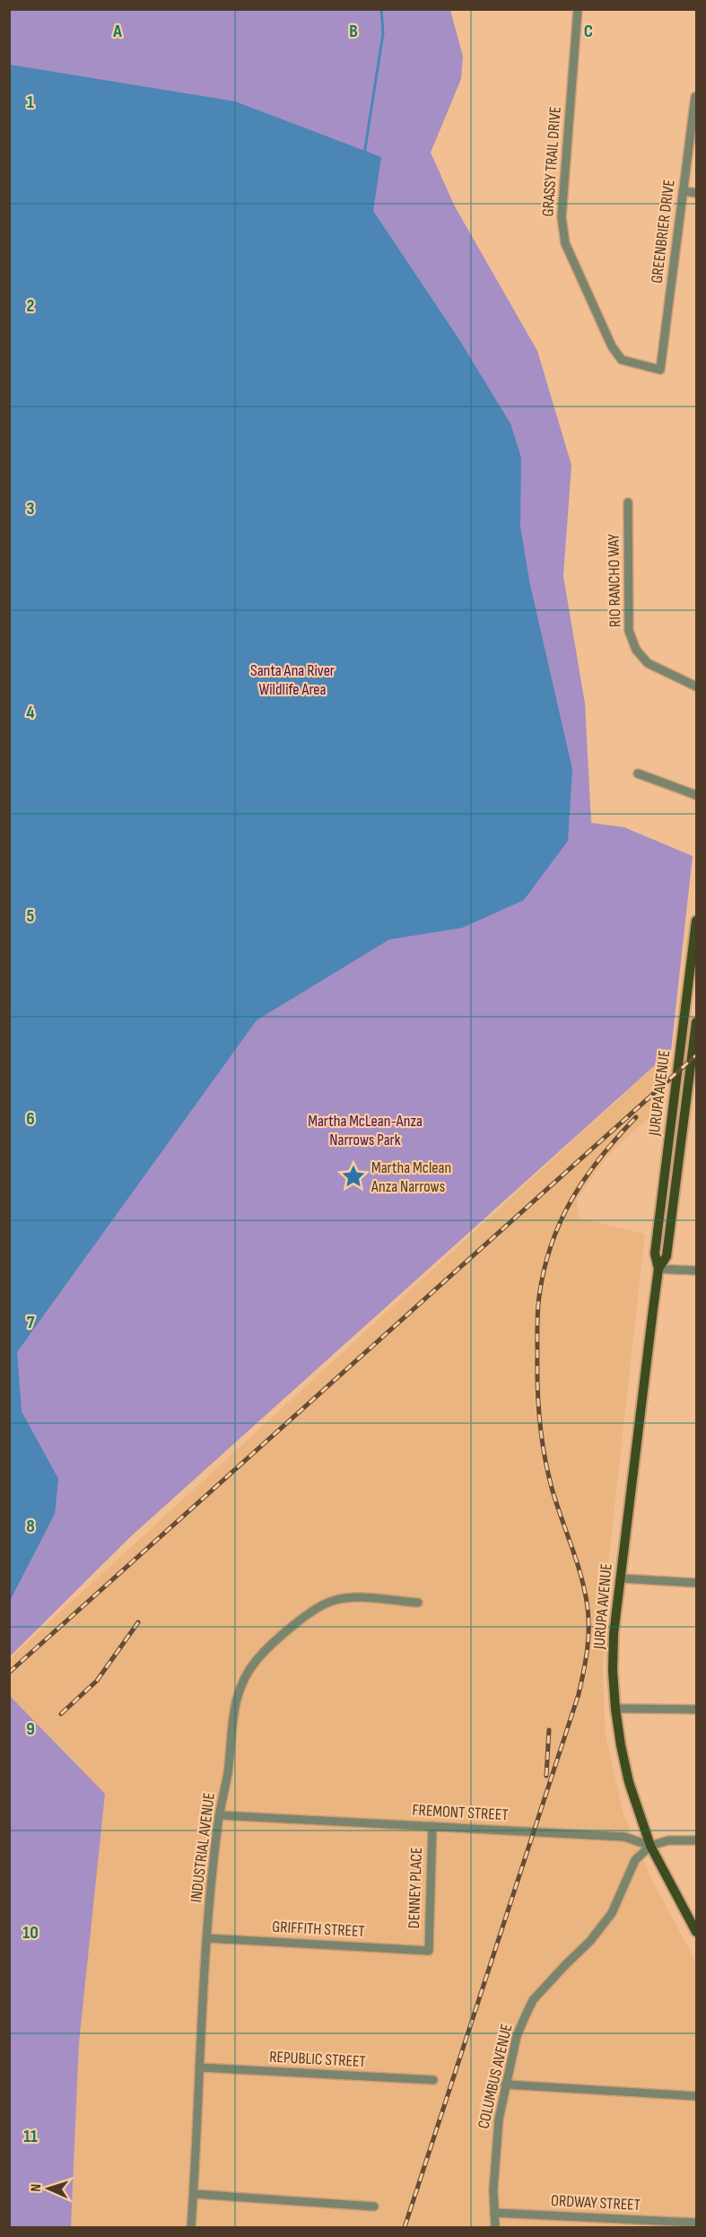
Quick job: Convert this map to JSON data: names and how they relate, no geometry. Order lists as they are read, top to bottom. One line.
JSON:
{"streets":{"main road":["JURUPA AVENUE"],"street":["GRASSY TRAIL DRIVE","GREENBRIER DRIVE","RIO RANCHO WAY","FREMONT STREET","INDUSTRIAL AVENUE","DENNEY PLACE","GRIFFITH STREET","REPUBLIC STREET","COLUMBUS AVENUE","ORDWAY STREET"]},"crossings":[["GRASSY TRAIL DRIVE","GREENBRIER DRIVE"],["JURUPA AVENUE","FREMONT STREET"],["JURUPA AVENUE","COLUMBUS AVENUE"],["FREMONT STREET","INDUSTRIAL AVENUE"],["FREMONT STREET","DENNEY PLACE"],["FREMONT STREET","COLUMBUS AVENUE"],["INDUSTRIAL AVENUE","GRIFFITH STREET"],["INDUSTRIAL AVENUE","REPUBLIC STREET"],["DENNEY PLACE","GRIFFITH STREET"],["COLUMBUS AVENUE","ORDWAY STREET"]],"parks":["Santa Ana River Wildlife Area","Martha McLean-Anza Narrows Park"],"places":{"place":["Martha Mclean Anza Narrows"]},"north":"left","grid":{"columns":["A","B","C"],"rows":["1","2","3","4","5","6","7","8","9","10","11"]}}
